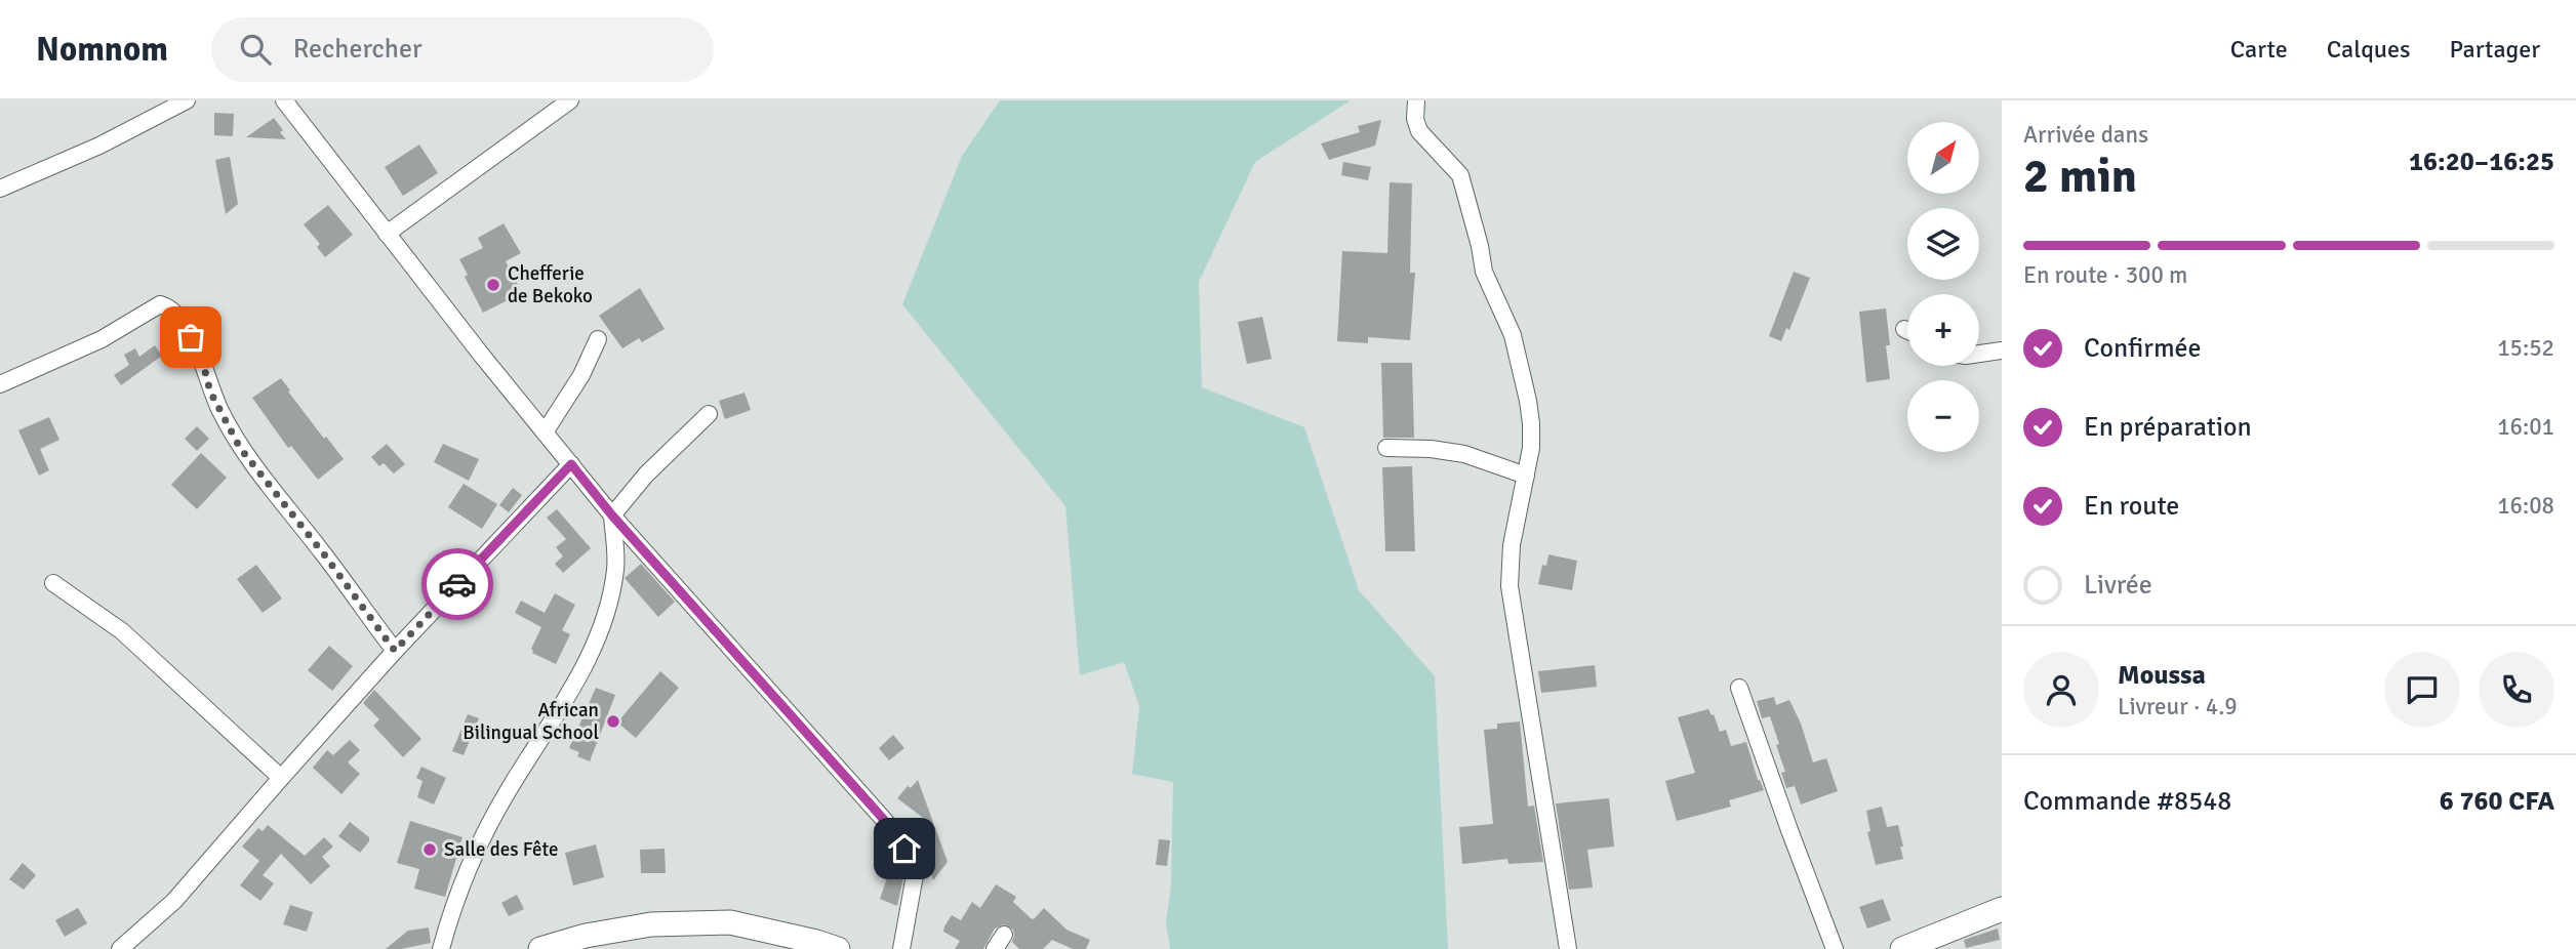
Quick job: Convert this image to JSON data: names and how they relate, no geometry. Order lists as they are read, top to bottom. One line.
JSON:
{"places":["Chefferie de Bekoko","African Bilingual School","Salle des Fête"],"north":"top right","page":{"header":"Nomnom","search":"Rechercher","nav":["Carte","Calques","Partager"],"heading":["2 min","Arrivée dans","16:20–16:25"],"panel":["Moussa","Livreur · 4.9","Commande #8548","6 760 CFA"],"map_buttons":["+","−"],"bar":"En route · 300 m","list":[["Confirmée","15:52"],["En préparation","16:01"],["En route","16:08"],"Livrée"]}}
